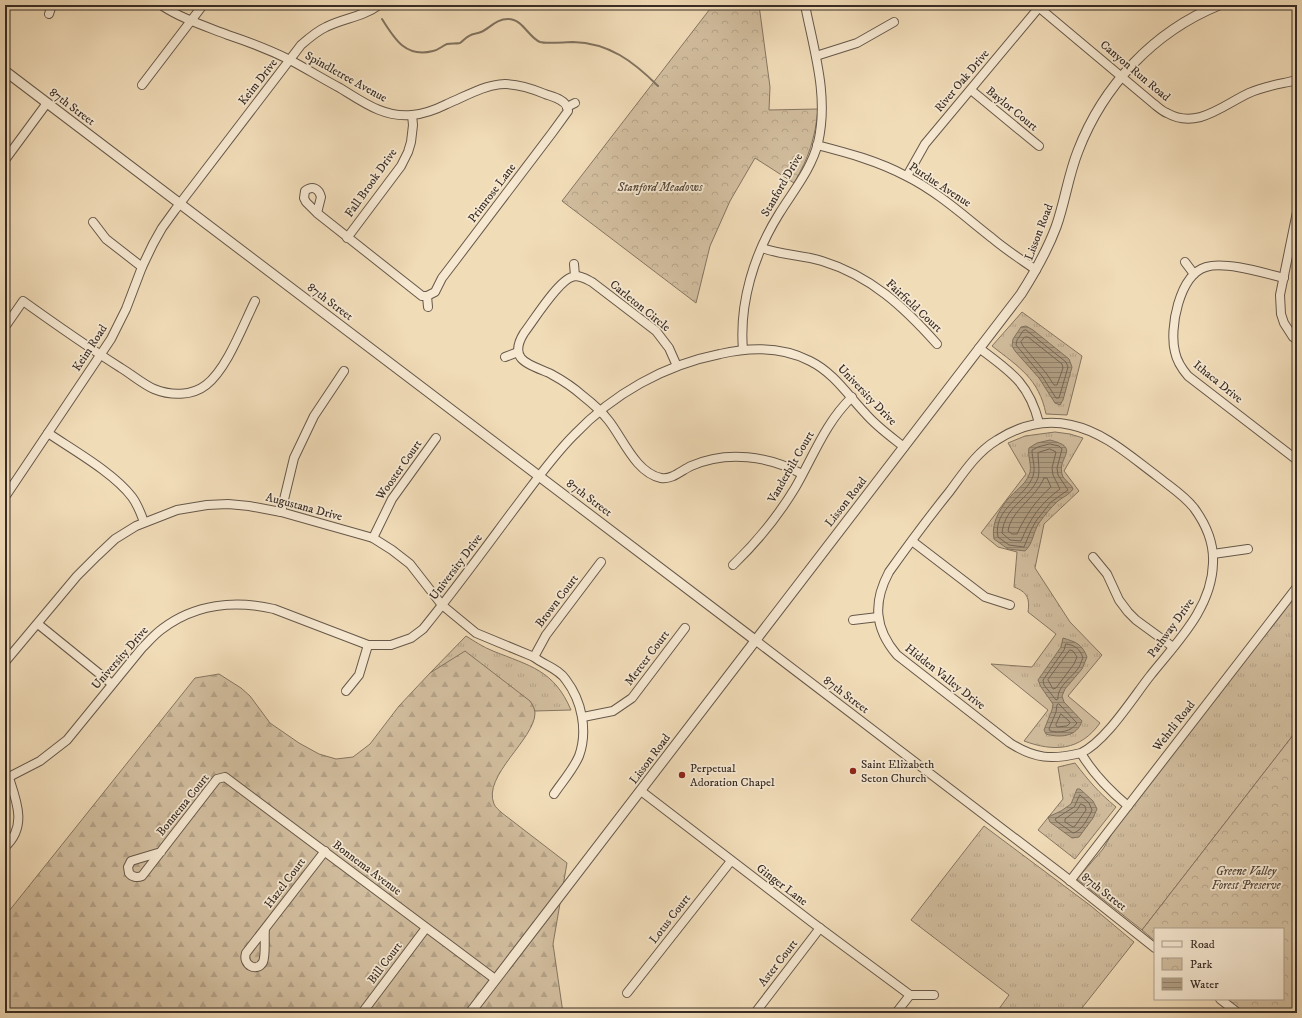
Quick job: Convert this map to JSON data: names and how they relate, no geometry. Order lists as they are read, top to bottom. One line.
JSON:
{"streets":{"street":["Canyon Run Road","Spindletree Avenue","River Oak Drive","Keim Drive","87th Street","Baylor Court","Fall Brook Drive","Stanford Drive","Purdue Avenue","Primrose Lane","Lisson Road","Carleton Circle","Fairfield Court","Keim Road","Ithaca Drive","University Drive","Vanderbilt Court","Wooster Court","Augustana Drive","Brown Court","Pathway Drive","Mercer Court","Hidden Valley Drive","Wehrli Road","Bonnema Court","Bonnema Avenue","Hazel Court","Ginger Lane","Lotus Court","Bill Court","Aster Court"]},"crossings":[["Canyon Run Road","River Oak Drive"],["Canyon Run Road","Lisson Road"],["Spindletree Avenue","Keim Drive"],["Spindletree Avenue","Fall Brook Drive"],["Spindletree Avenue","Primrose Lane"],["River Oak Drive","Baylor Court"],["River Oak Drive","Purdue Avenue"],["Keim Drive","87th Street"],["Keim Drive","Keim Road"],["87th Street","Lisson Road"],["87th Street","Keim Road"],["87th Street","University Drive"],["87th Street","Wehrli Road"],["Stanford Drive","Purdue Avenue"],["Stanford Drive","Fairfield Court"],["Stanford Drive","University Drive"],["Purdue Avenue","Lisson Road"],["Lisson Road","University Drive"],["Lisson Road","Bonnema Avenue"],["Lisson Road","Ginger Lane"],["Carleton Circle","University Drive"],["University Drive","Vanderbilt Court"],["University Drive","Augustana Drive"],["Wooster Court","Augustana Drive"],["Augustana Drive","Brown Court"],["Augustana Drive","Mercer Court"],["Pathway Drive","Hidden Valley Drive"],["Bonnema Court","Bonnema Avenue"],["Bonnema Avenue","Hazel Court"],["Bonnema Avenue","Bill Court"],["Ginger Lane","Lotus Court"],["Ginger Lane","Aster Court"]],"parks":["Stanford Meadows","Greene Valley Forest Preserve"],"places":["Saint Elizabeth Seton Church","Perpetual Adoration Chapel"],"legend":["Road","Park","Water"]}
